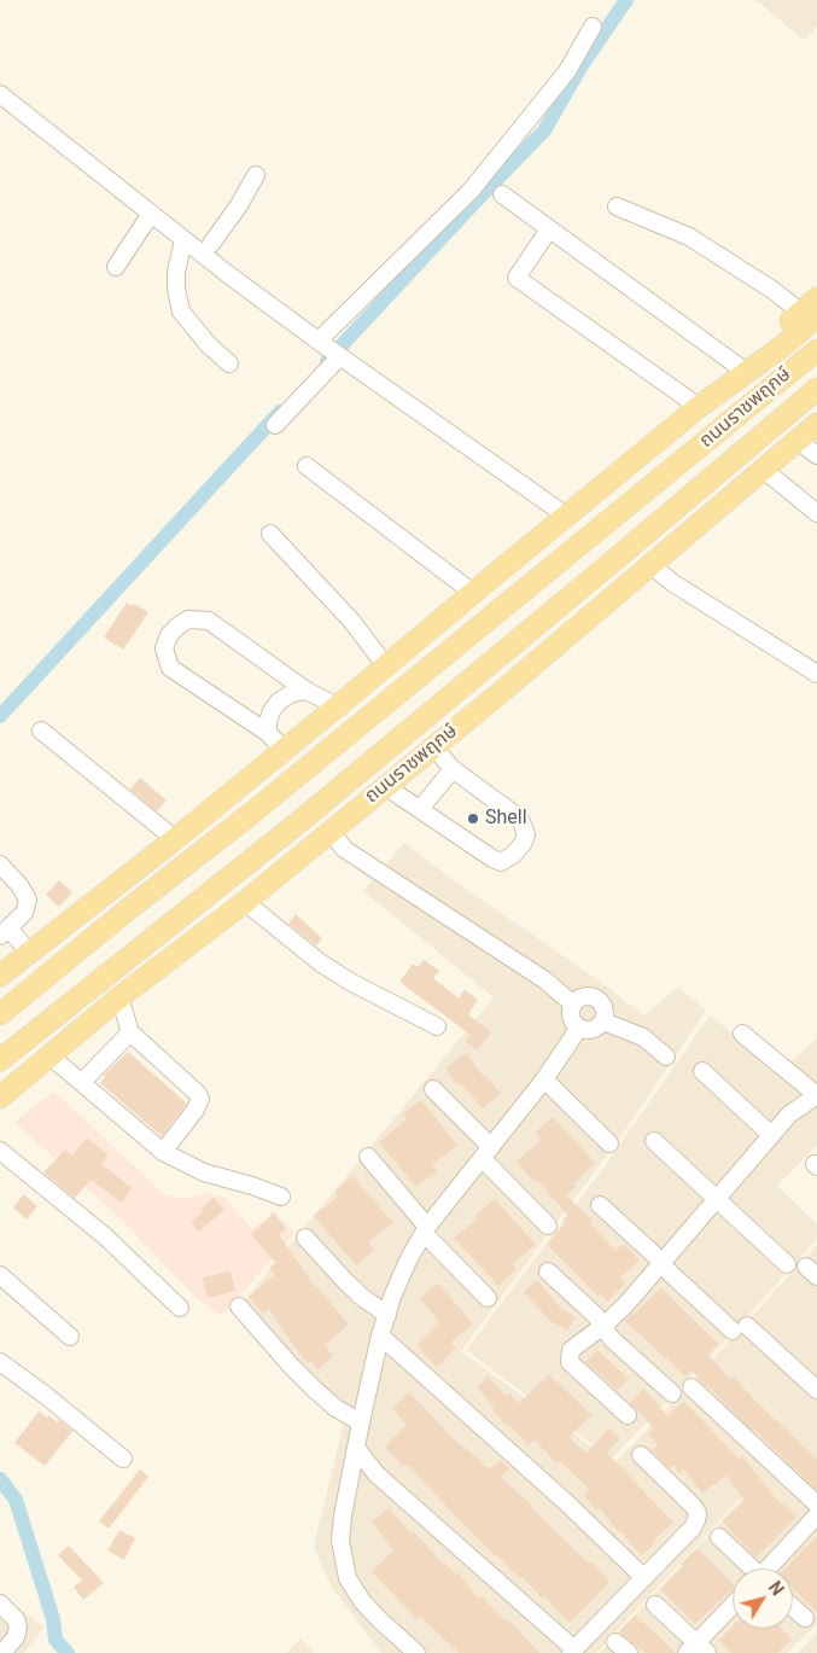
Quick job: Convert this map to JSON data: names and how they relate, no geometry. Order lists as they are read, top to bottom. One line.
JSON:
{"streets":{"main road":["ถนนราชพฤกษ์"]},"places":["Shell"],"north":"top right"}
